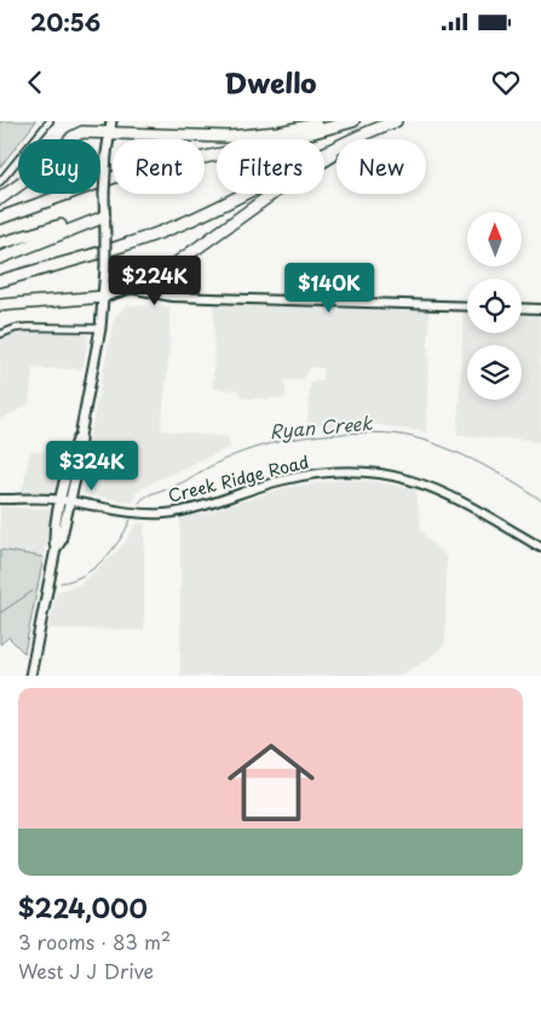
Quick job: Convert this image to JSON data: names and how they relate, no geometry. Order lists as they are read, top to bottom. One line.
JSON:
{"streets":{"main road":["Creek Ridge Road"]},"water":["Ryan Creek"],"north":"top","page":{"status":"20:56","header":"Dwello","chip":["Buy","Rent","Filters","New"],"price":["$224K","$140K","$324K"],"list":[{"name":"$224,000","note":"3 rooms · 83 m² · West J J Drive"}]}}
